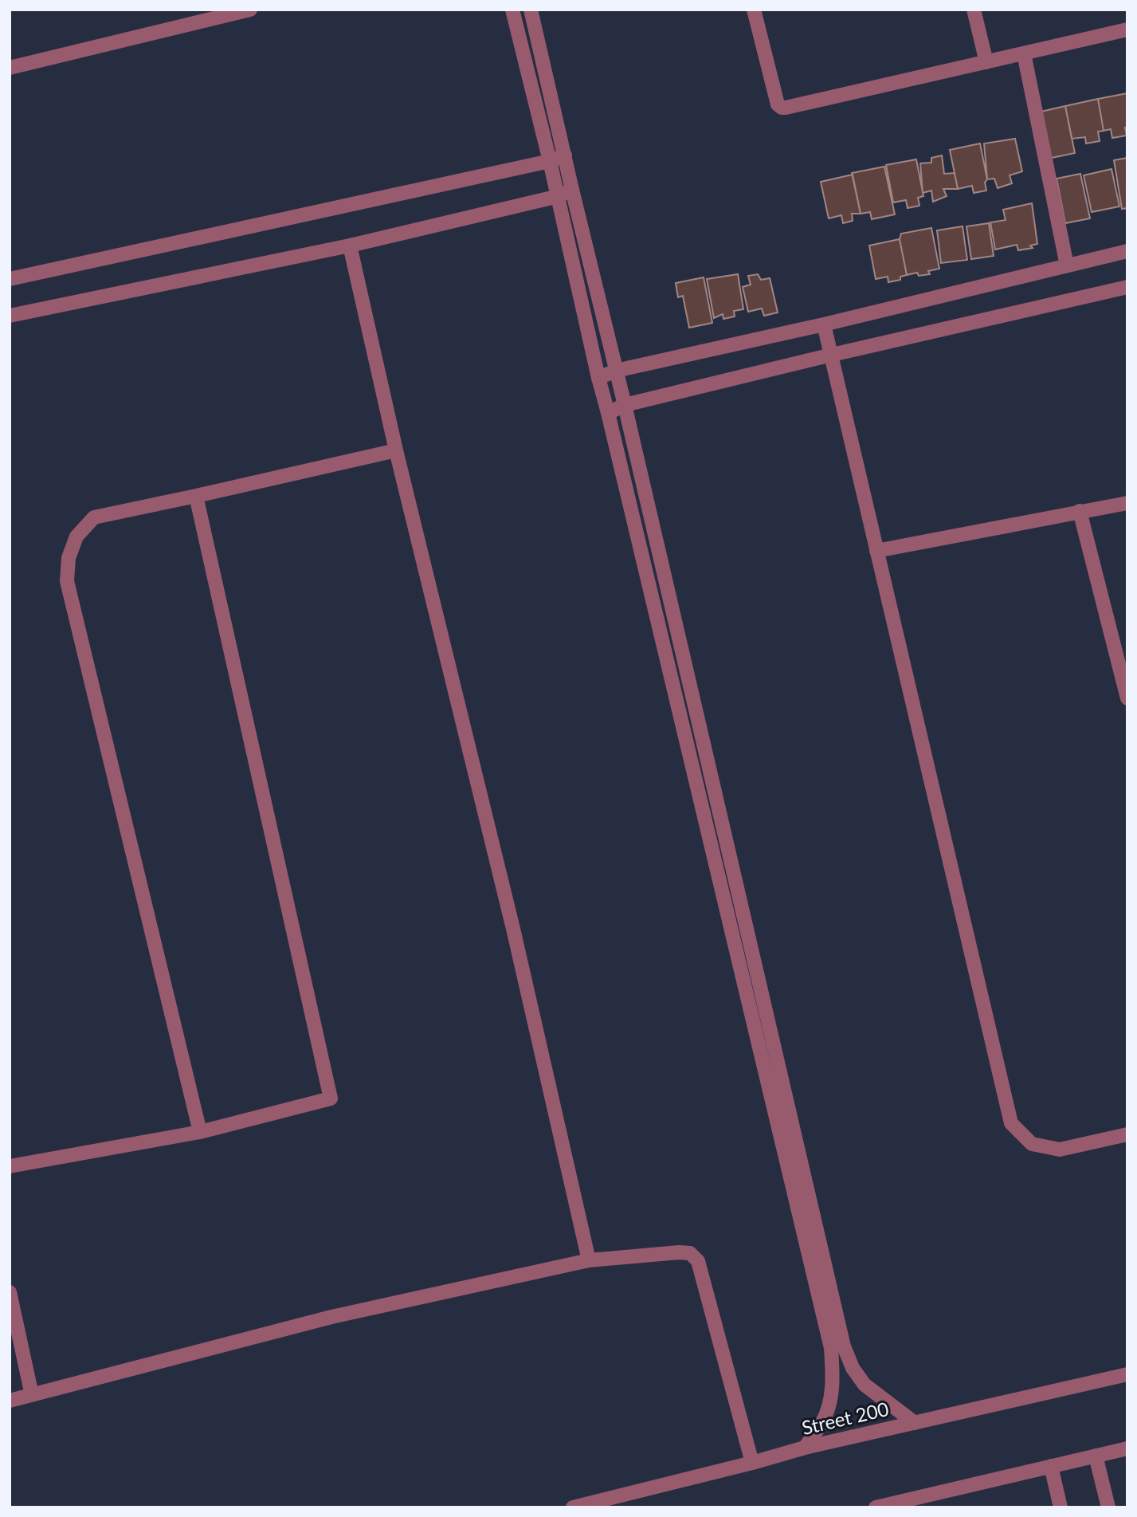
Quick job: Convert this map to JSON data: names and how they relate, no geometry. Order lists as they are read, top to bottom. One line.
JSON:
{"streets":{"street":["Street 200"]}}
